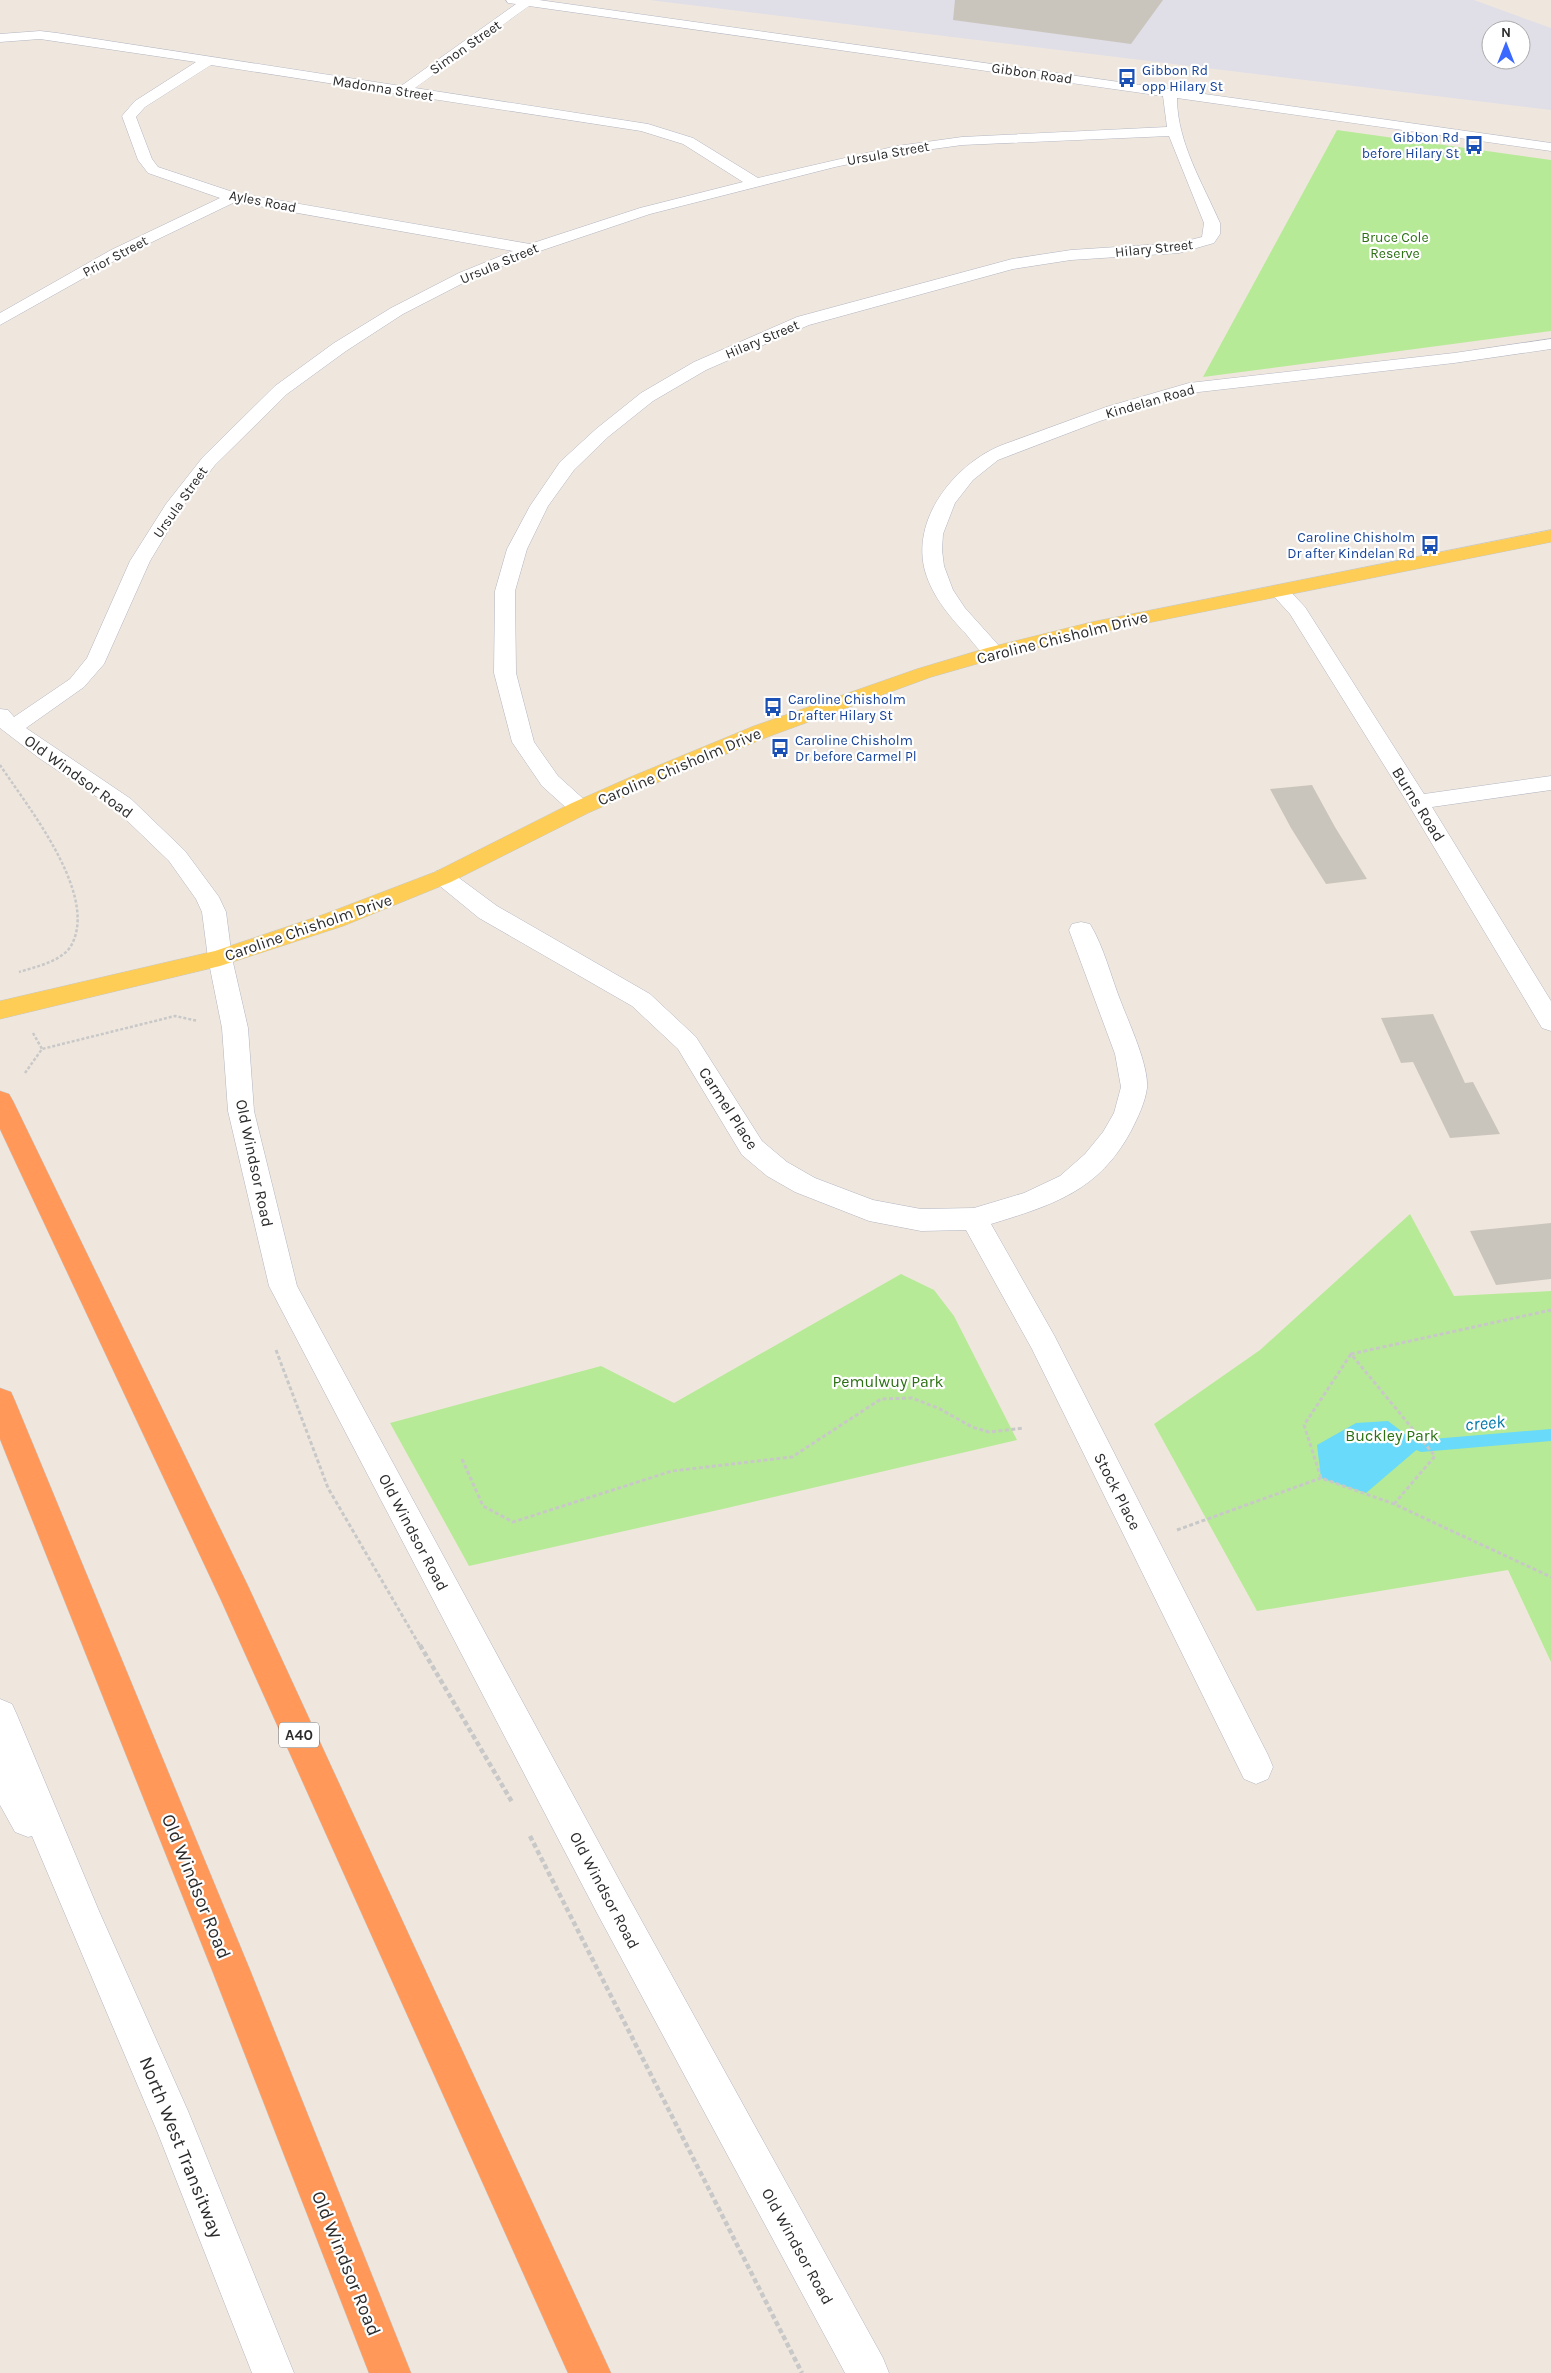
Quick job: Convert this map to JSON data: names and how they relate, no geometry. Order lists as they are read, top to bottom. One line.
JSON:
{"streets":{"highway":["Old Windsor Road","A40"],"main road":["Caroline Chisholm Drive"],"street":["Simon Street","Gibbon Road","Madonna Street","Ursula Street","Ayles Road","Hilary Street","Prior Street","Kindelan Road","Burns Road","Carmel Place","Stock Place","North West Transitway"]},"crossings":[["Simon Street","Gibbon Road"],["Simon Street","Madonna Street"],["Gibbon Road","Hilary Street"],["Madonna Street","Ursula Street"],["Madonna Street","Ayles Road"],["Ursula Street","Ayles Road"],["Ursula Street","Hilary Street"],["Ursula Street","Old Windsor Road"],["Ayles Road","Prior Street"],["Hilary Street","Caroline Chisholm Drive"],["Kindelan Road","Caroline Chisholm Drive"],["Caroline Chisholm Drive","Old Windsor Road"],["Caroline Chisholm Drive","Burns Road"],["Caroline Chisholm Drive","Carmel Place"],["Carmel Place","Stock Place"]],"water":["creek"],"parks":["Bruce Cole Reserve","Pemulwuy Park","Buckley Park"],"places":{"bus stop":["Gibbon Rd opp Hilary St","Gibbon Rd before Hilary St","Caroline Chisholm Dr after Kindelan Rd","Caroline Chisholm Dr after Hilary St","Caroline Chisholm Dr before Carmel Pl"]},"north":"top"}
